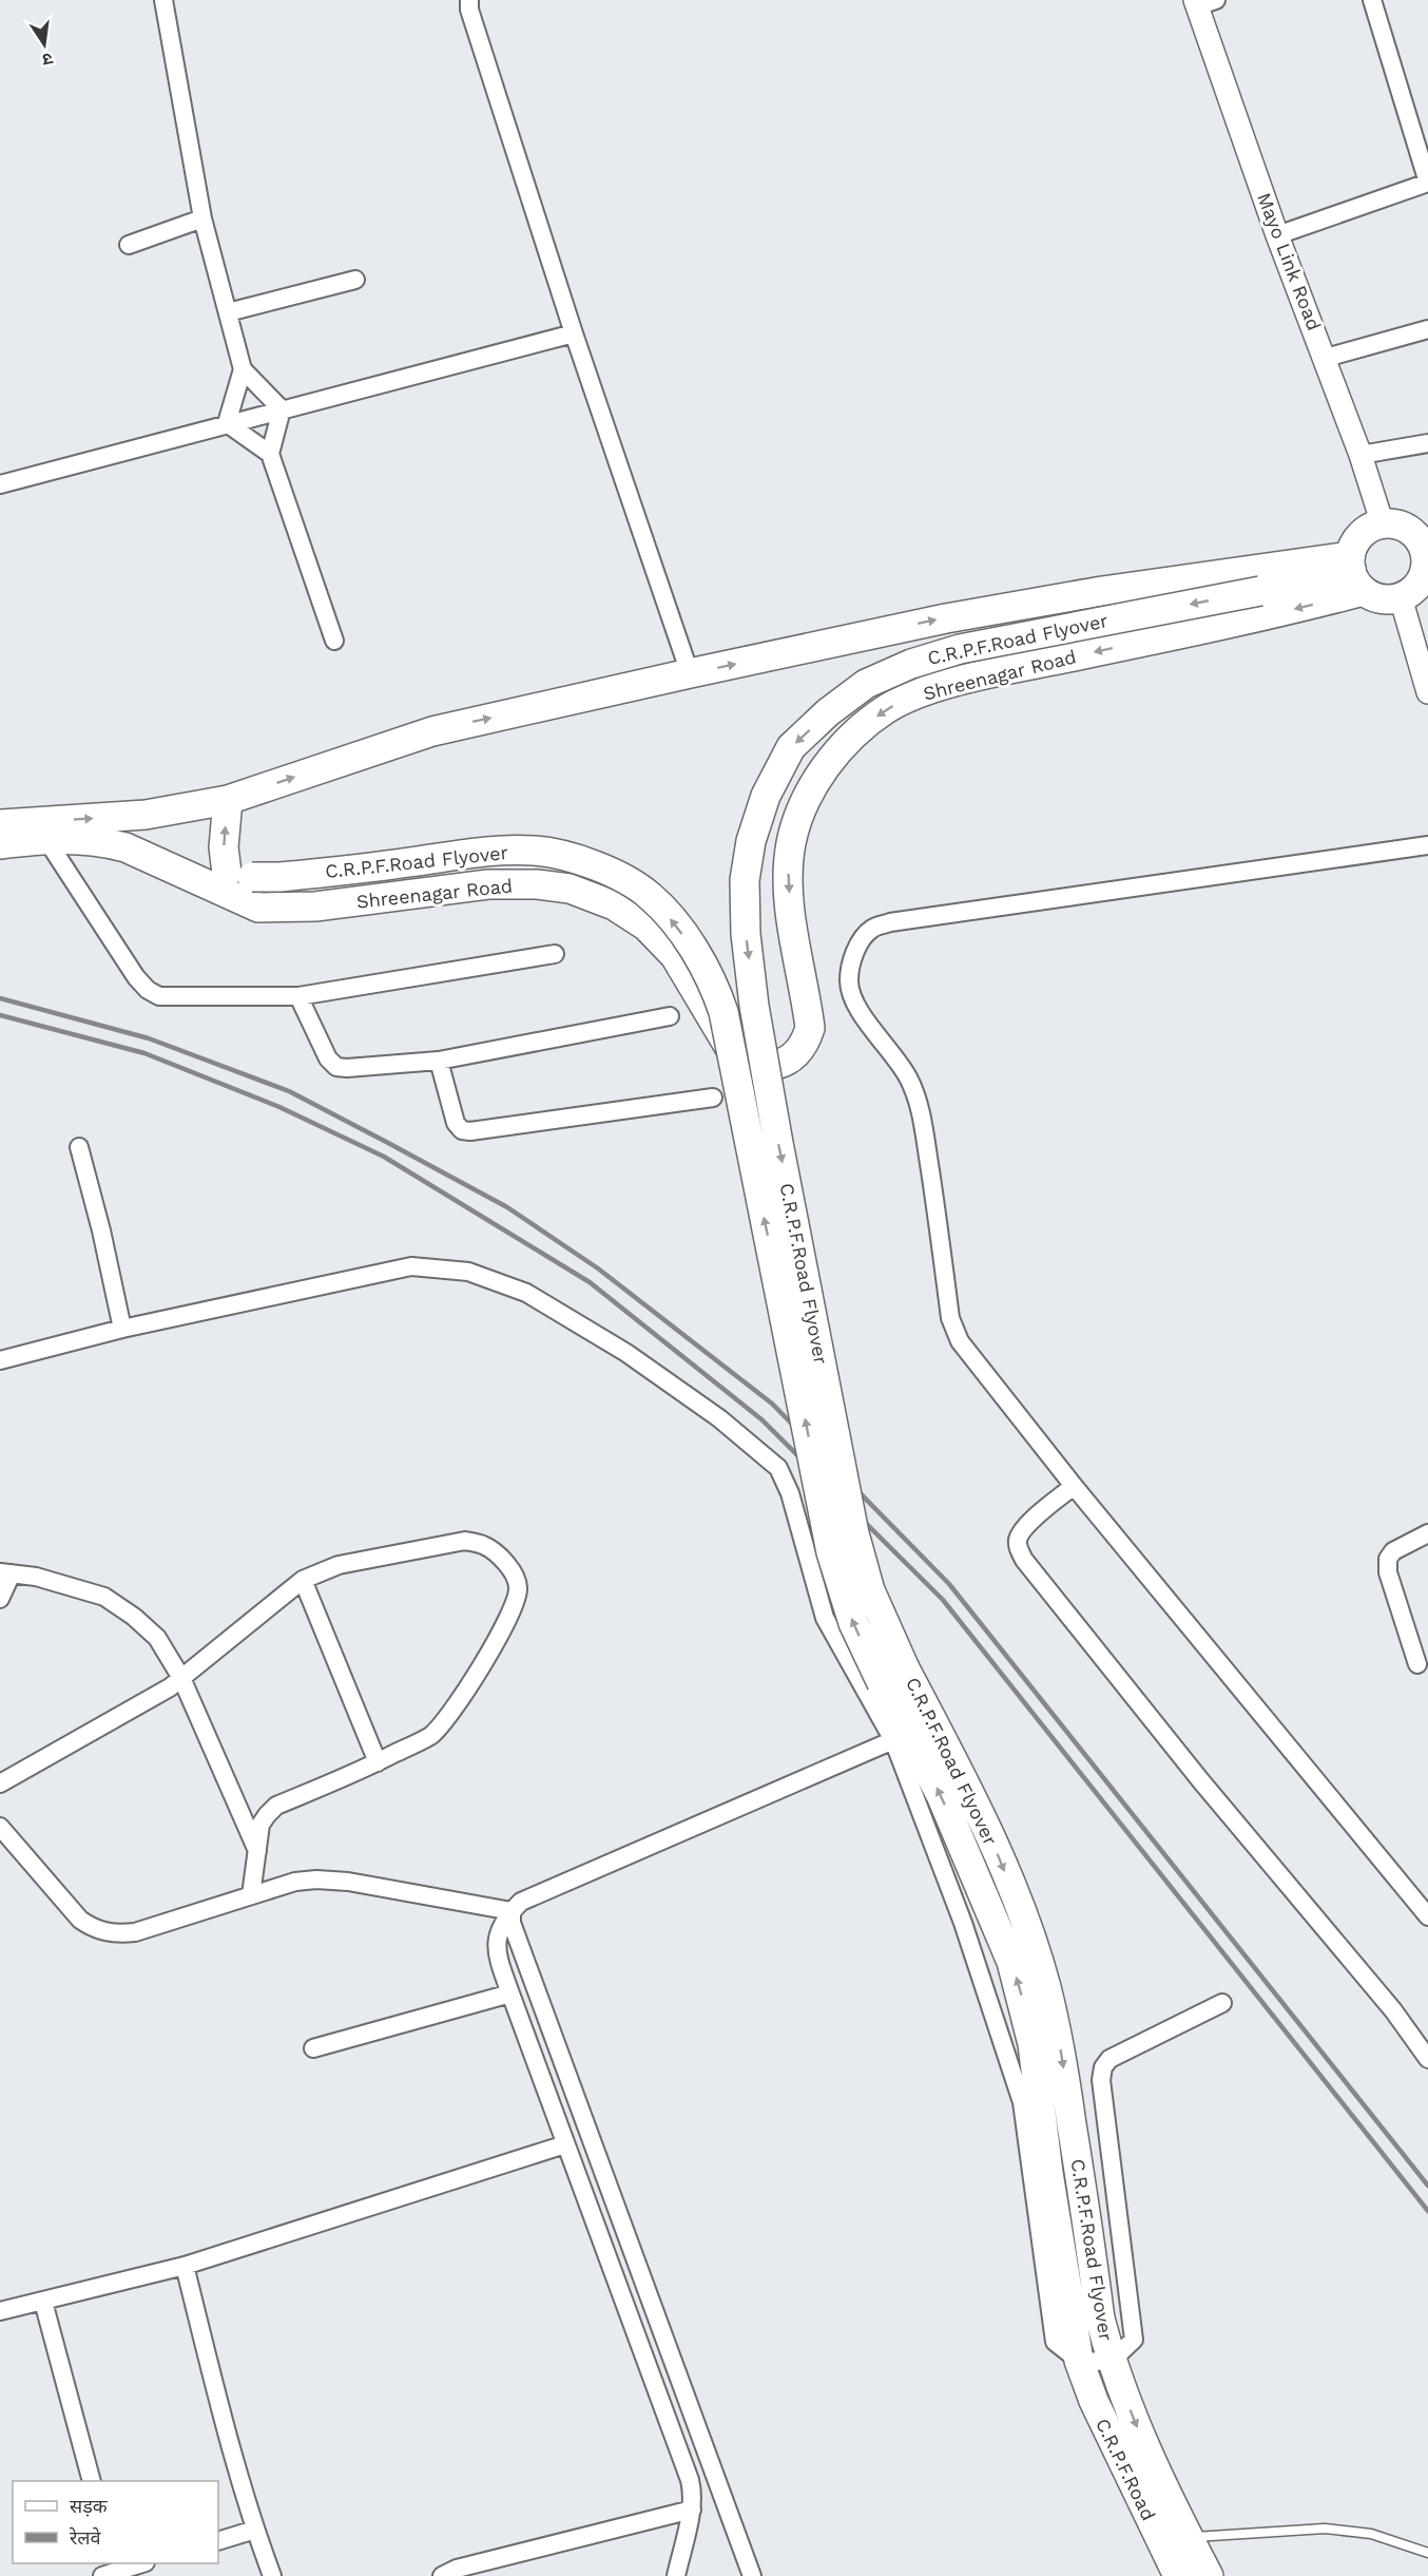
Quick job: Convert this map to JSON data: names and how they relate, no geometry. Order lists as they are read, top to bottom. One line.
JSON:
{"streets":{"main road":["C.R.P.F.Road Flyover","Shreenagar Road","C.R.P.F.Road"],"street":["Mayo Link Road"]},"crossings":[["Mayo Link Road","C.R.P.F.Road Flyover"],["Mayo Link Road","Shreenagar Road"],["C.R.P.F.Road Flyover","Shreenagar Road"],["C.R.P.F.Road Flyover","C.R.P.F.Road"]],"legend":["सड़क","रेलवे"],"north":"bottom"}
